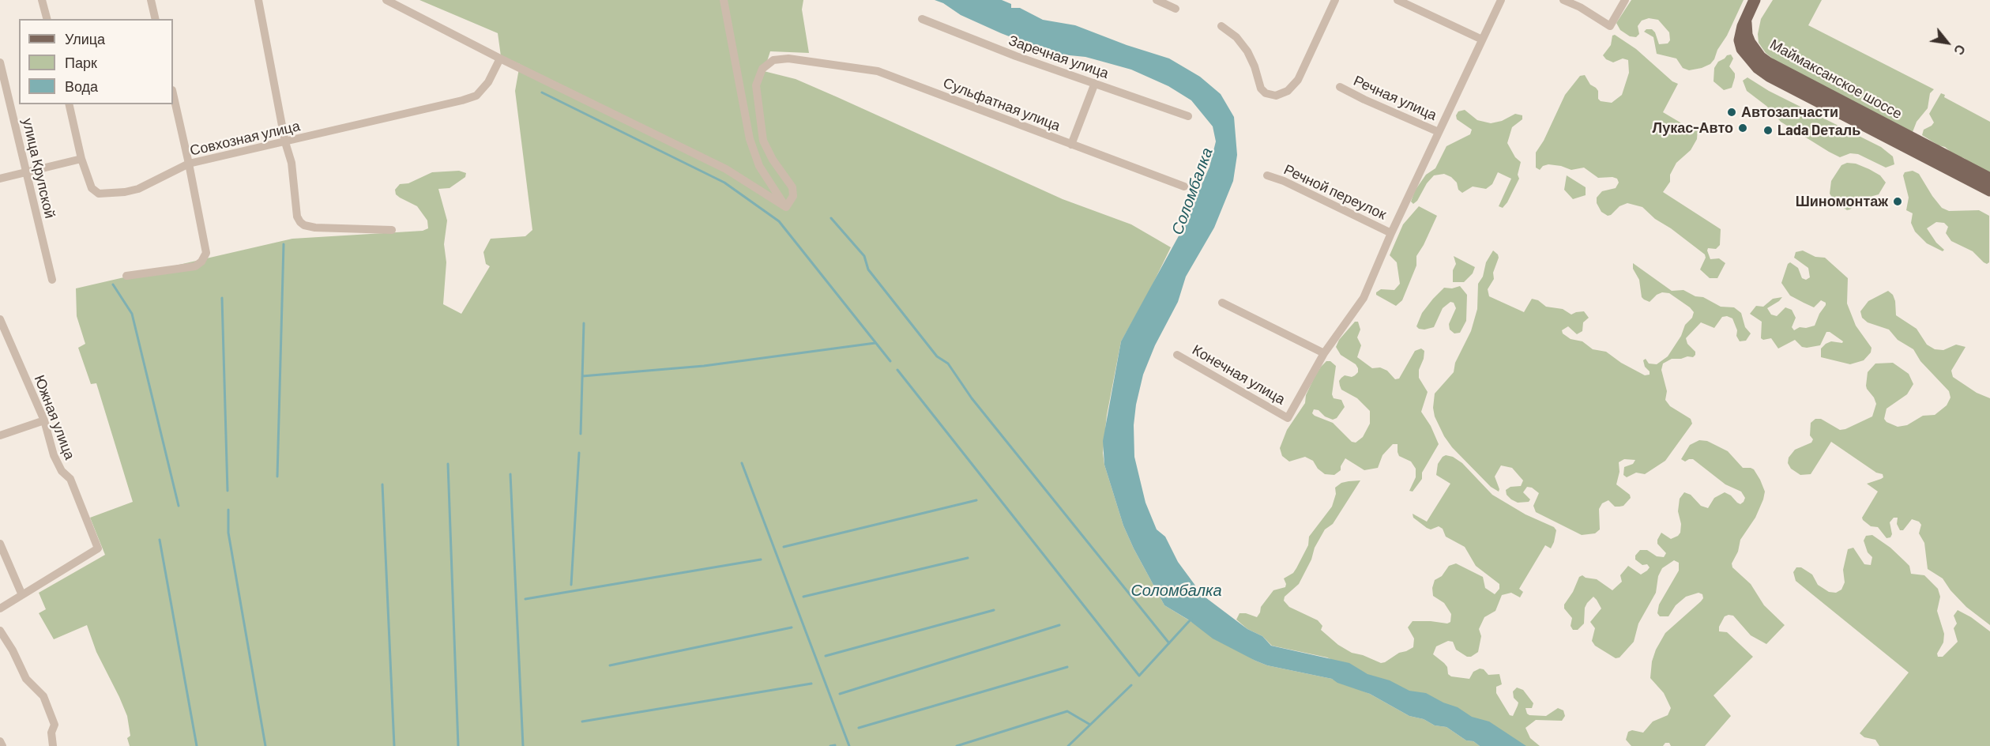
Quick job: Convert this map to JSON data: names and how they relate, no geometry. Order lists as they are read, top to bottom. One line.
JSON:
{"streets":{"main road":["Маймаксанское шоссе"],"street":["Заречная улица","Речная улица","Сульфатная улица","Совхозная улица","улица Крупской","Речной переулок","Конечная улица","Южная улица"]},"water":["Соломбалка"],"places":["Автозапчасти","Лукас-Авто","Lada Dеталь","Шиномонтаж"],"legend":["Улица","Парк","Вода"],"north":"bottom right"}
